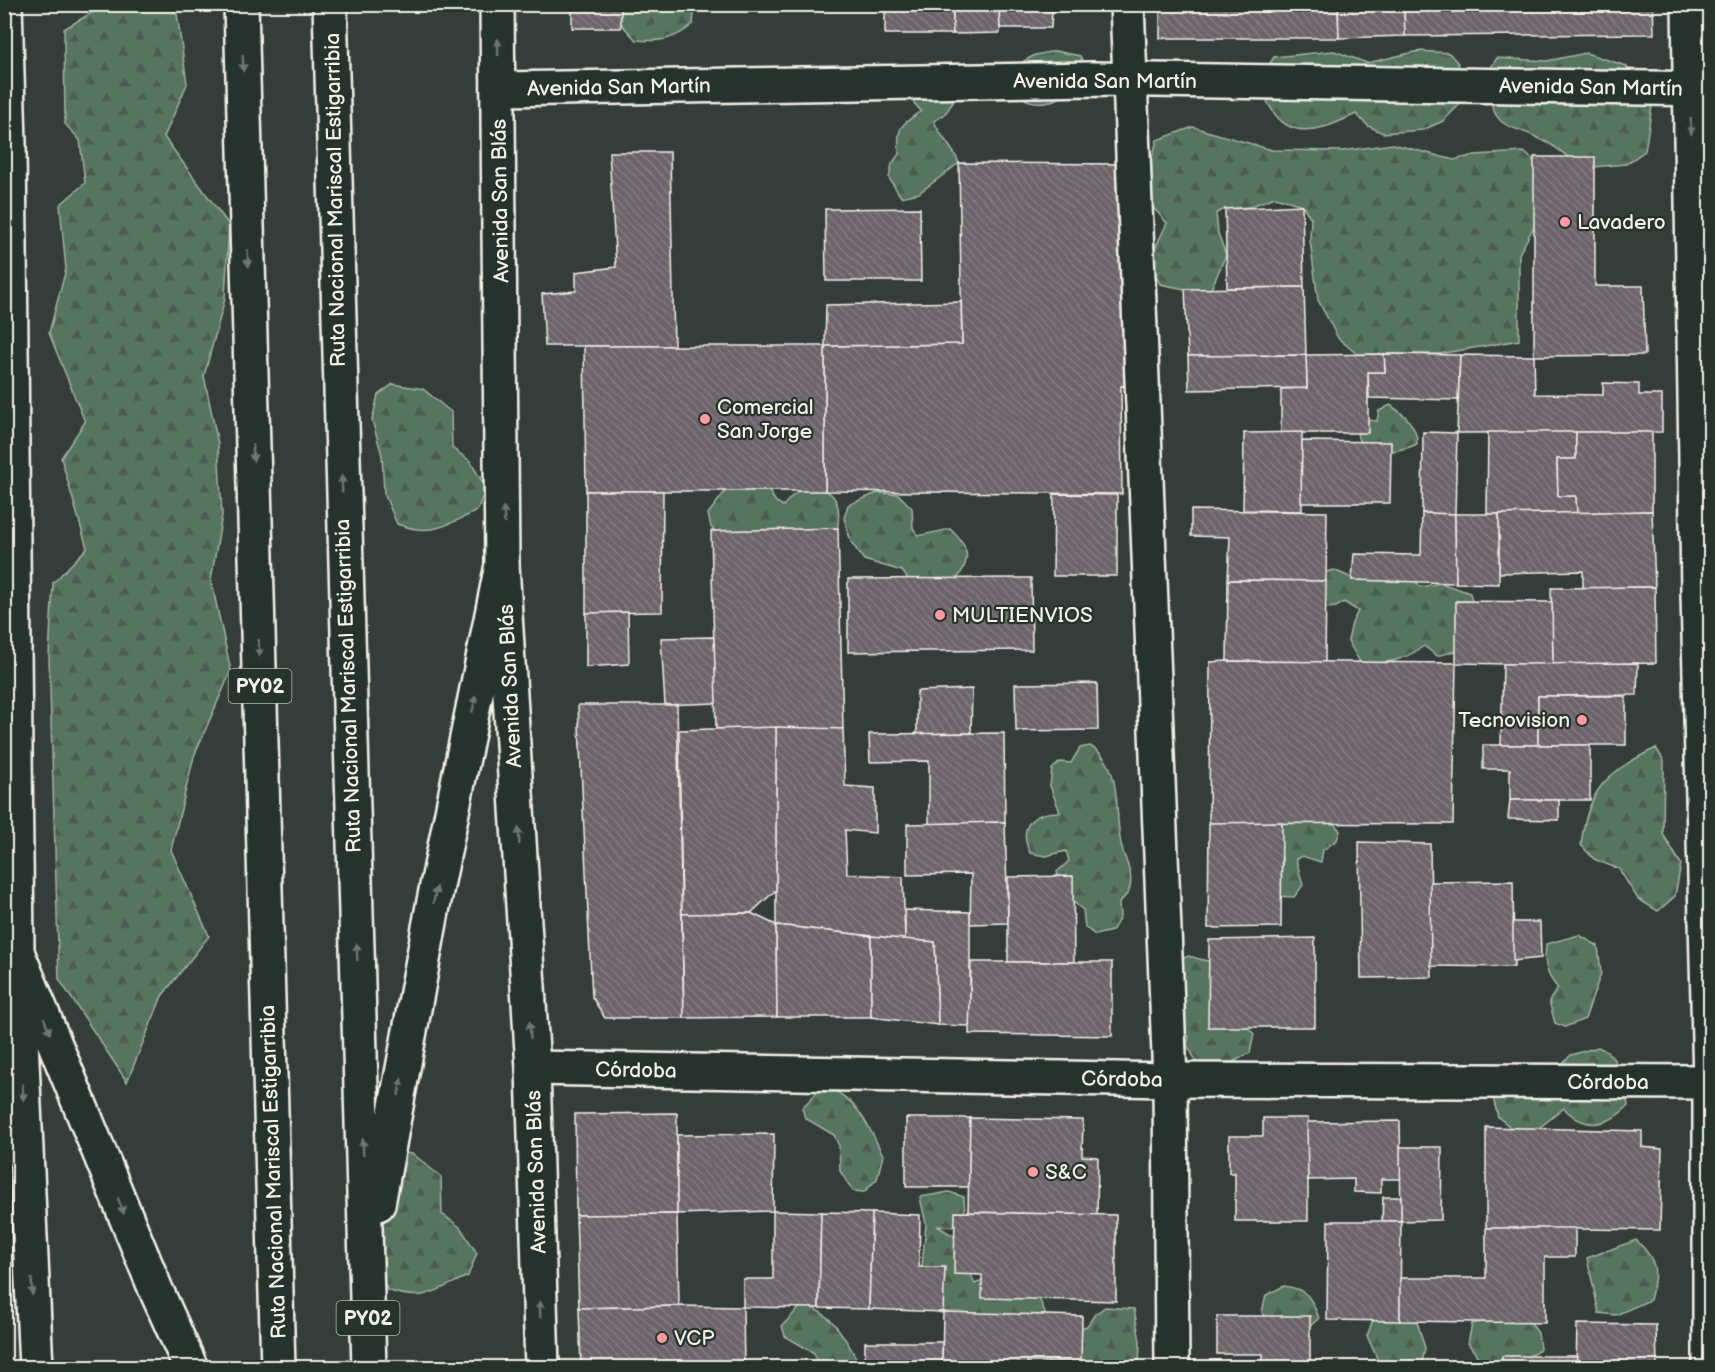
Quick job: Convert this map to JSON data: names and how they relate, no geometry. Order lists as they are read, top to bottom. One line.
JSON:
{"streets":{"main road":["Avenida San Martín","Ruta Nacional Mariscal Estigarribia","Avenida San Blás","PY02","Córdoba"]},"crossings":[["Avenida San Martín","Avenida San Blás"],["Avenida San Blás","Córdoba"]],"places":["Lavadero","Comercial San Jorge","MULTIENVIOS","Tecnovision","S&C","VCP"]}
